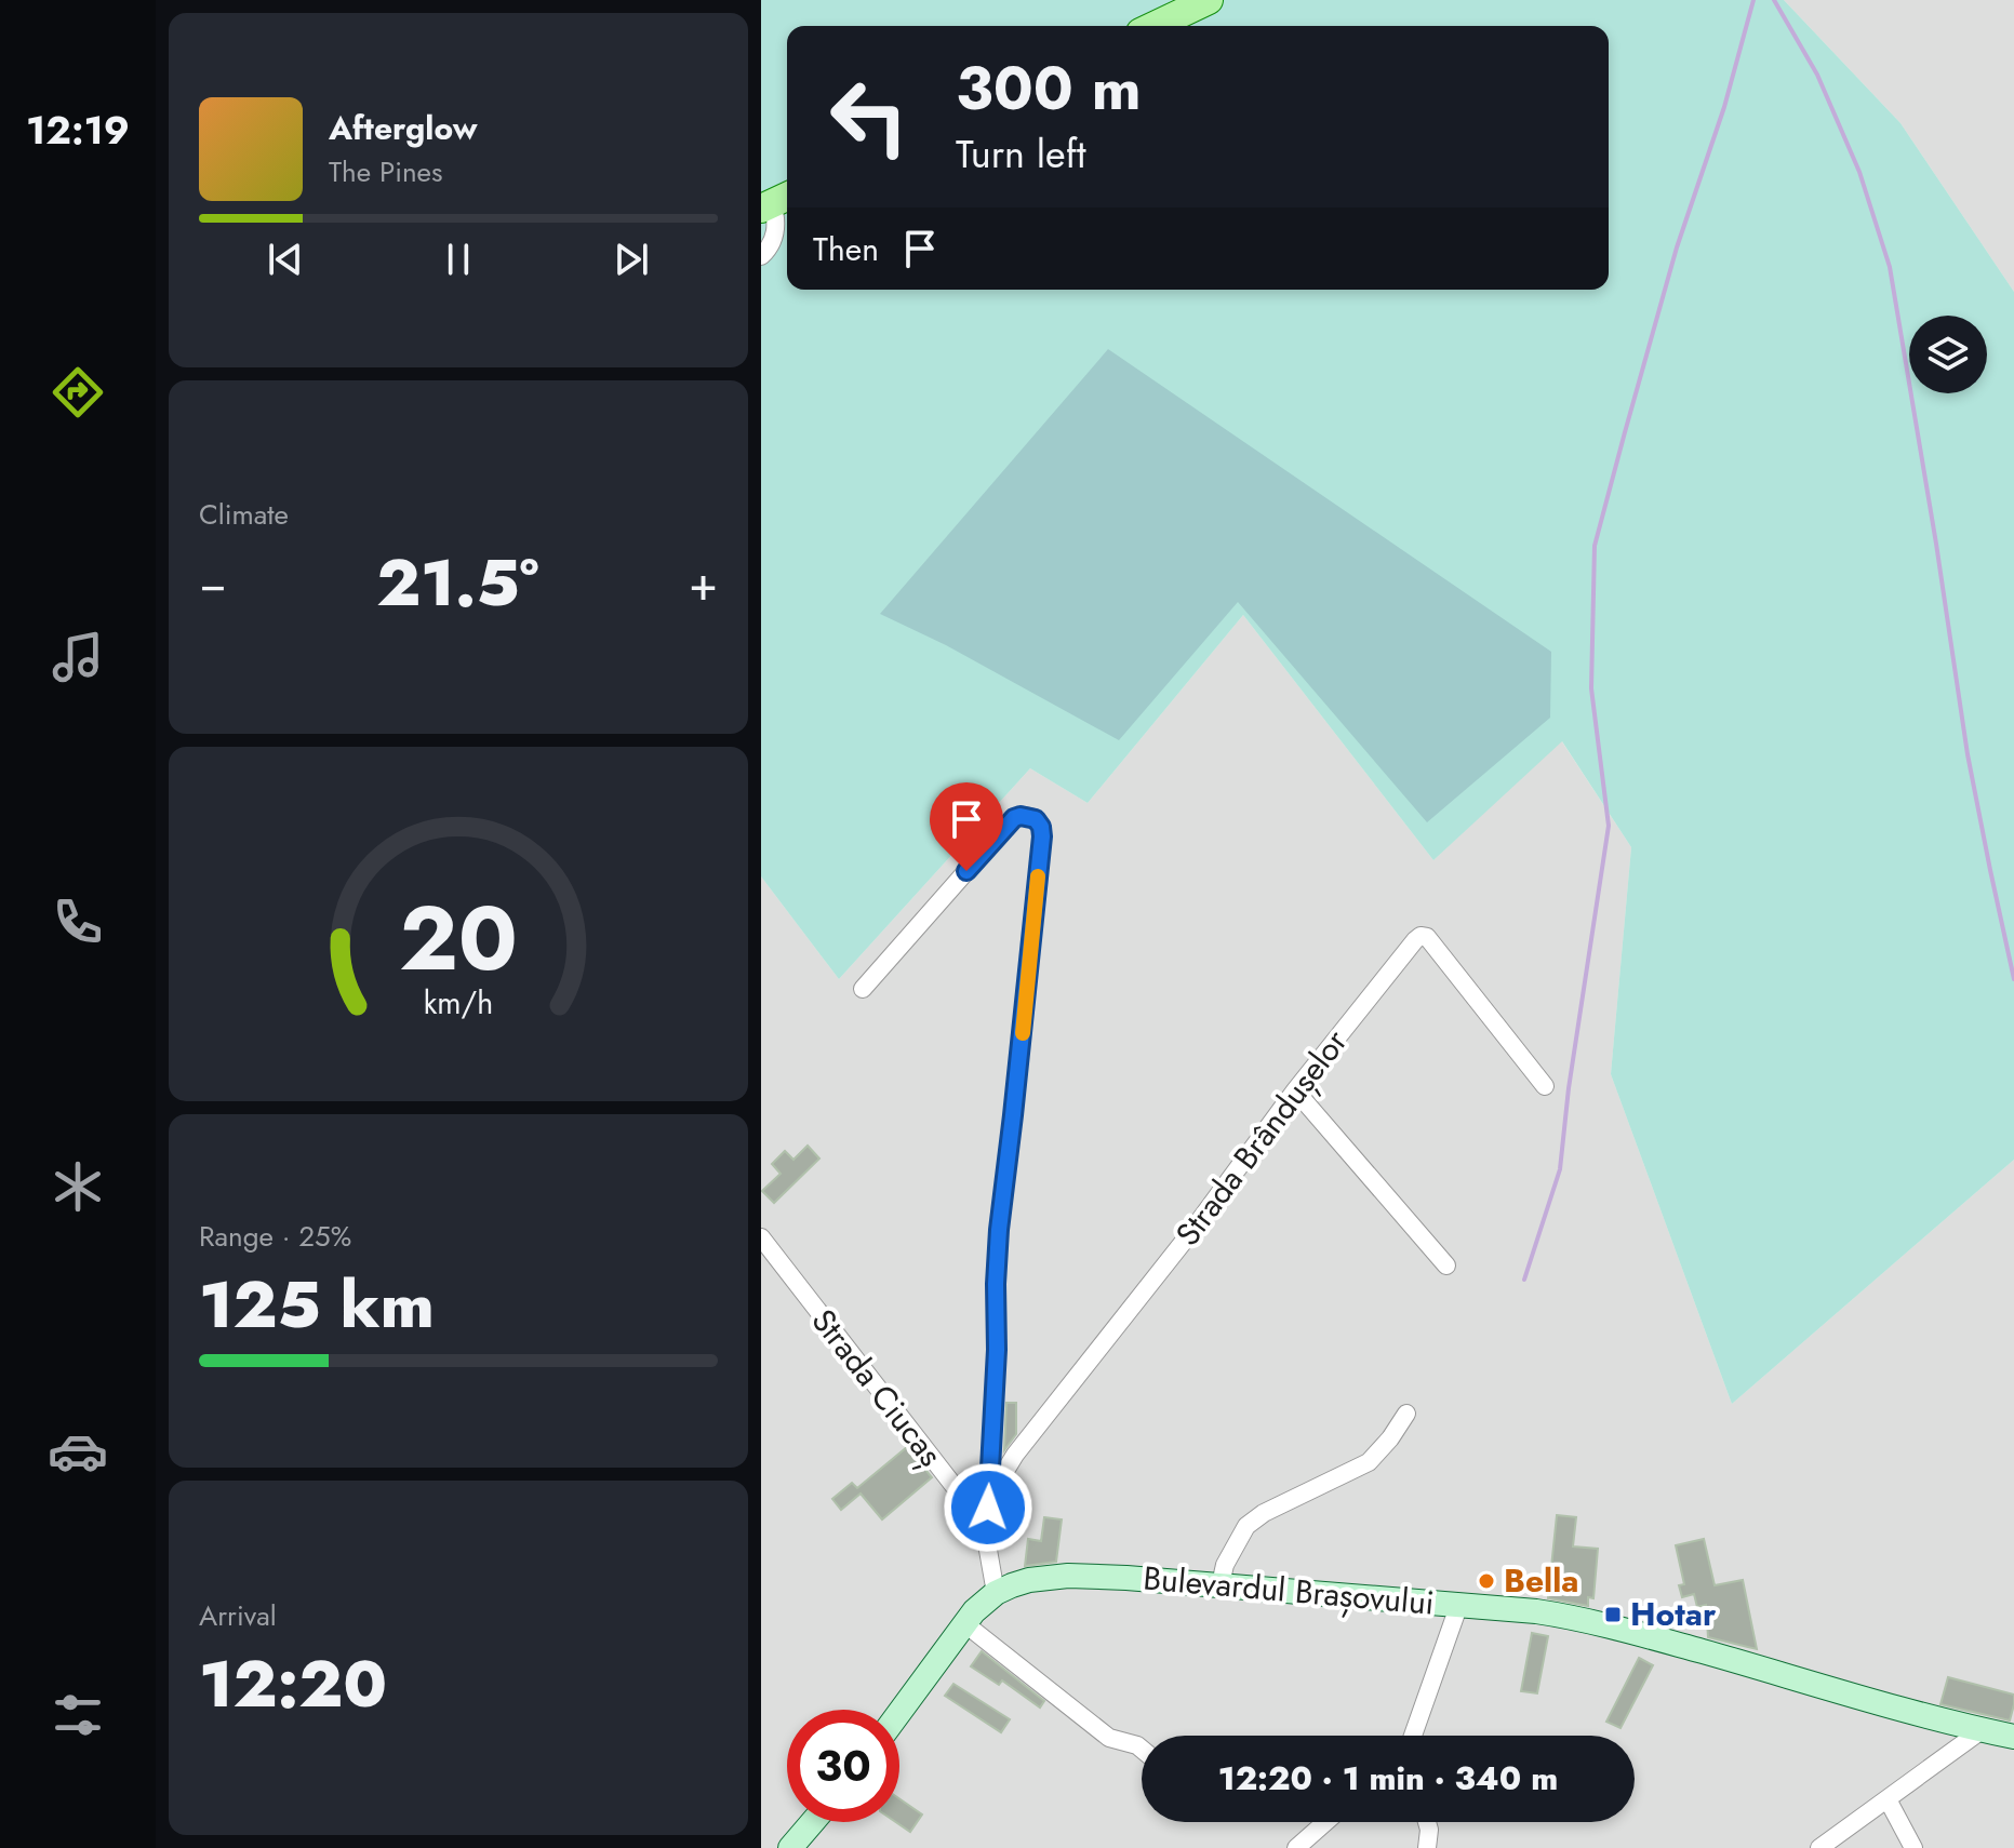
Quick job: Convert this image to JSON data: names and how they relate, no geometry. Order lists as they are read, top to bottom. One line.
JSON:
{"streets":{"main road":["Bulevardul Brașovului"],"street":["Strada Brândușelor","Strada Ciucaș"]},"crossings":[["Strada Brândușelor","Strada Ciucaș"],["Strada Ciucaș","Bulevardul Brașovului"]],"places":{"other":["Bella"],"transit":["Hotar"]},"page":{"tabs":"12:19","turn":["300 m","Turn left"],"song":["Afterglow","The Pines"],"then":"Then","tile":["Climate",["Range · 25%","125 km"],["Arrival","12:20"]],"heat":["−","21.5°","+"],"limit":"30","trip":"12:20 · 1 min · 340 m","gauge":["20","km/h"]}}
